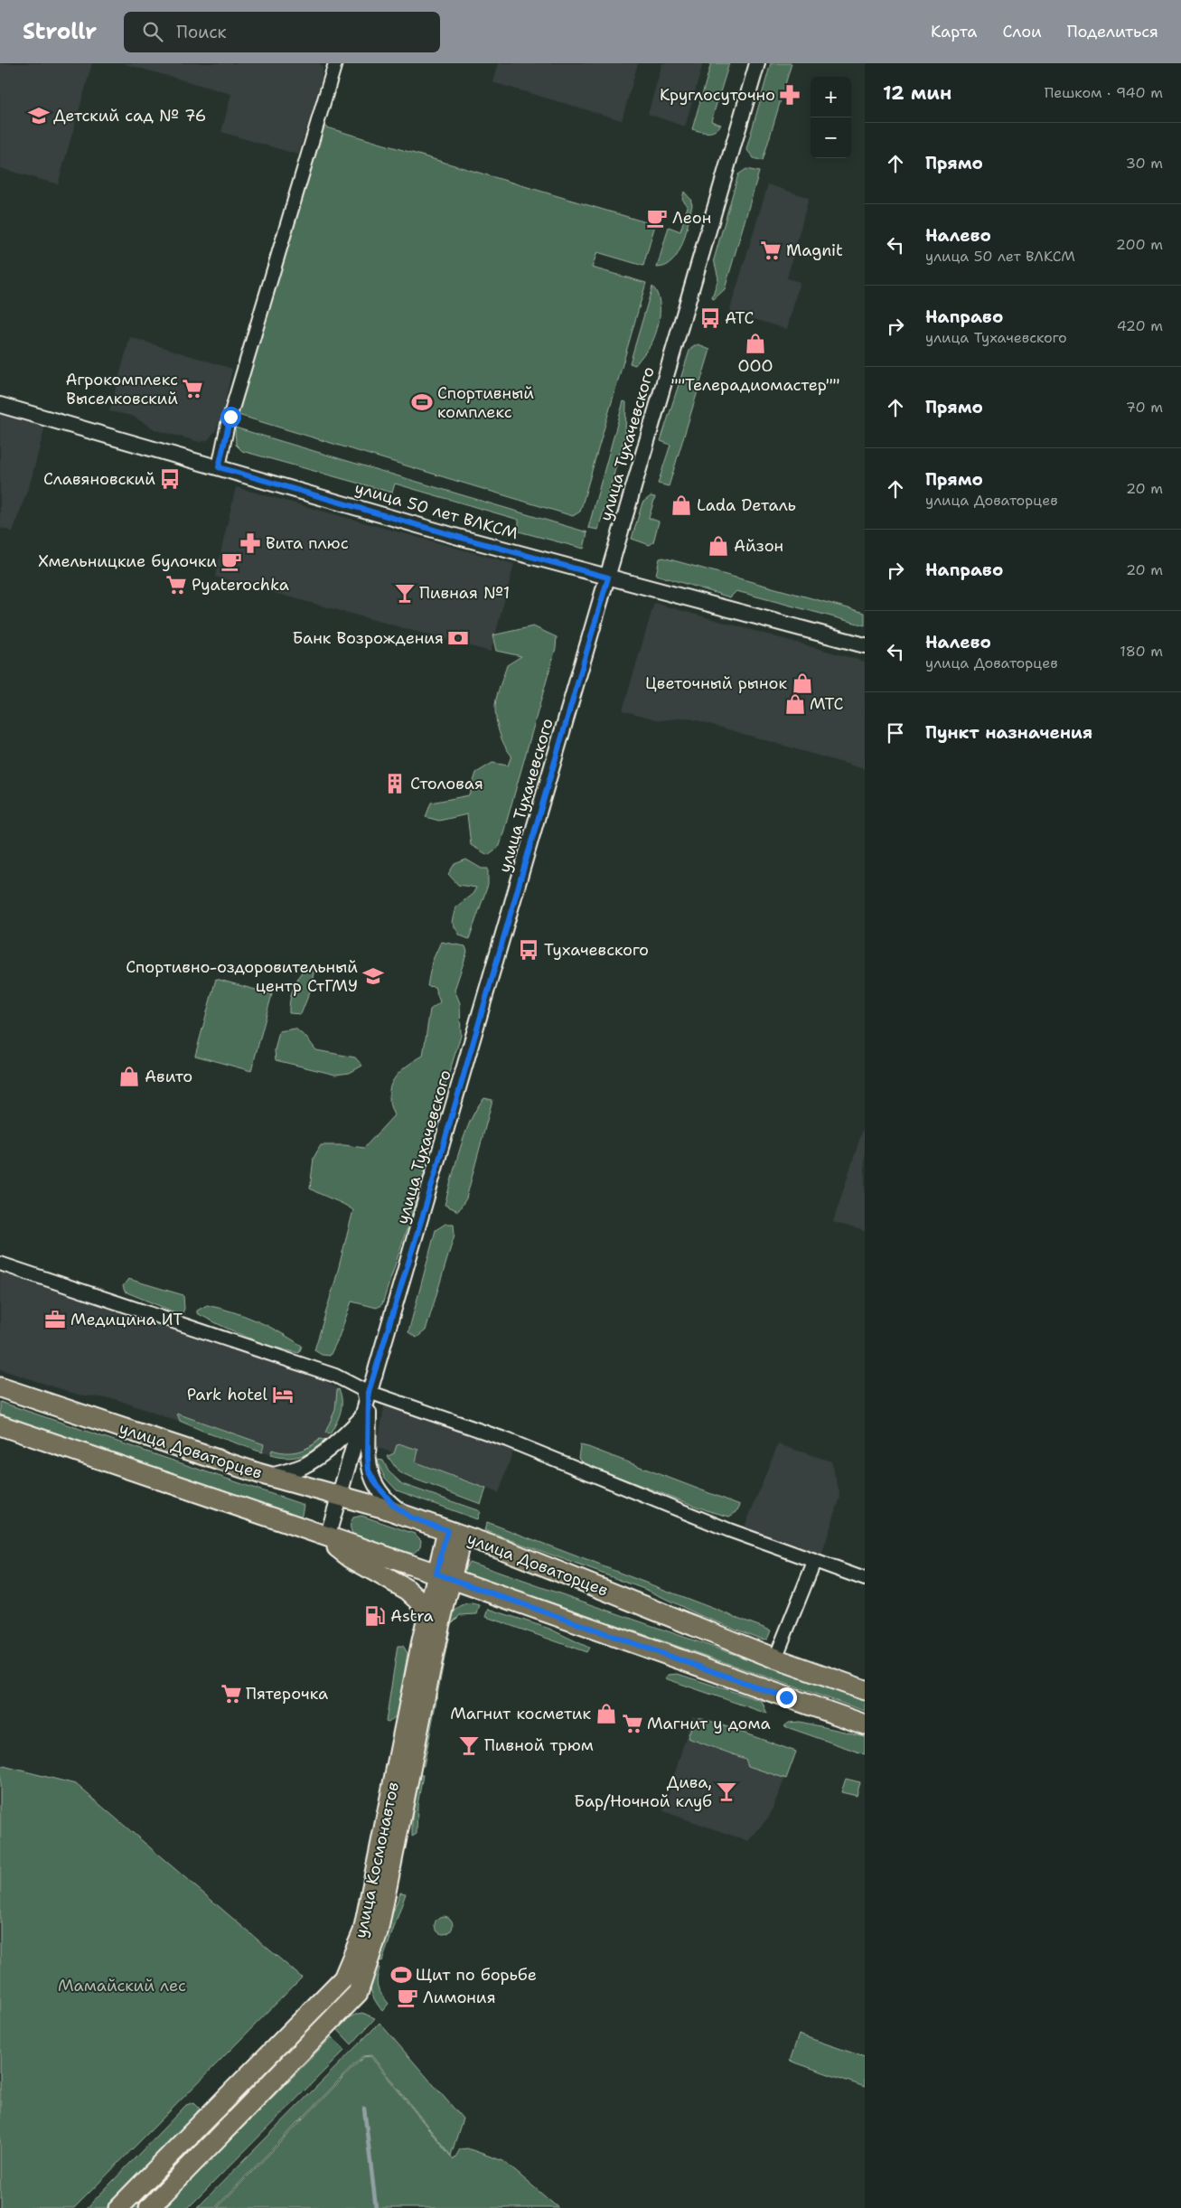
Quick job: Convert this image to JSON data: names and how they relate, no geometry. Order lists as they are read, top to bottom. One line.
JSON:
{"streets":{"main road":["улица Доваторцев","улица Космонавтов"],"street":["улица Тухачевского","улица 50 лет ВЛКСМ"]},"crossings":[["улица Тухачевского","улица 50 лет ВЛКСМ"],["улица Тухачевского","улица Доваторцев"]],"parks":["Мамайский лес"],"places":{"pharmacy":["Круглосуточно","Вита плюс"],"school or university":["Детский сад № 76","Спортивно-оздоровительный центр СтГМУ"],"cafe":["Леон","Хмельницкие булочки","Лимония"],"supermarket":["Magnit","Агрокомплекс Выселковский","Pyaterochka","Пятерочка","Магнит у дома"],"bus stop":["АТС","Славяновский","Тухачевского"],"shop":["ООО \"\"Телерадиомастер\"\"","Lada Dеталь","Айзон","Цветочный рынок","МТС","Авито","Магнит косметик"],"sports":["Спортивный комплекс","Щит по борьбе"],"bar":["Пивная №1","Пивной трюм","Дива, Бар/Ночной клуб"],"bank":["Банк Возрождения"],"building":["Столовая"],"office":["Медицина ИТ"],"hotel":["Park hotel"],"fuel station":["Astra"]},"page":{"header":"Strollr","search":"Поиск","nav":["Карта","Слои","Поделиться"],"heading":["12 мин","Пешком · 940 m"],"map_buttons":["+","−"],"list":[["Прямо","30 m"],["Налево","улица 50 лет ВЛКСМ","200 m"],["Направо","улица Тухачевского","420 m"],["Прямо","70 m"],["Прямо","улица Доваторцев","20 m"],["Направо","20 m"],["Налево","улица Доваторцев","180 m"],"Пункт назначения"]}}
